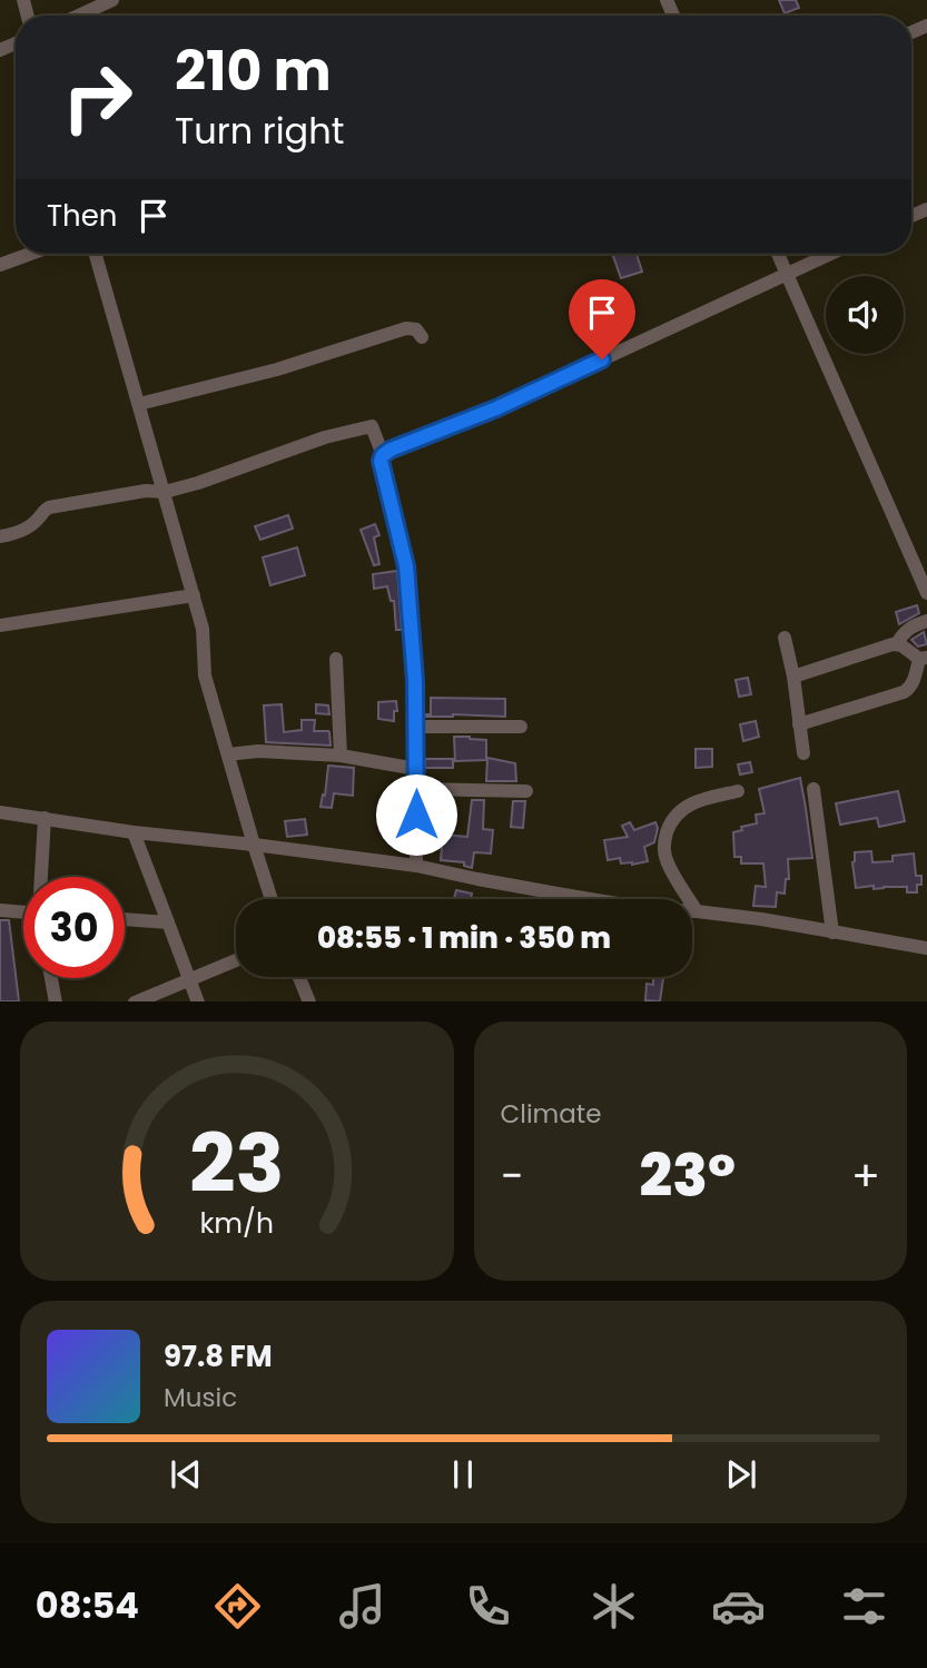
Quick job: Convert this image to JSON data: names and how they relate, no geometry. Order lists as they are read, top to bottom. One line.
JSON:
{"page":{"turn":["210 m","Turn right"],"then":"Then","limit":"30","trip":"08:55 · 1 min · 350 m","tile":"Climate","heat":["−","23°","+"],"song":["97.8 FM","Music"],"tabs":"08:54","gauge":["23","km/h"]}}
